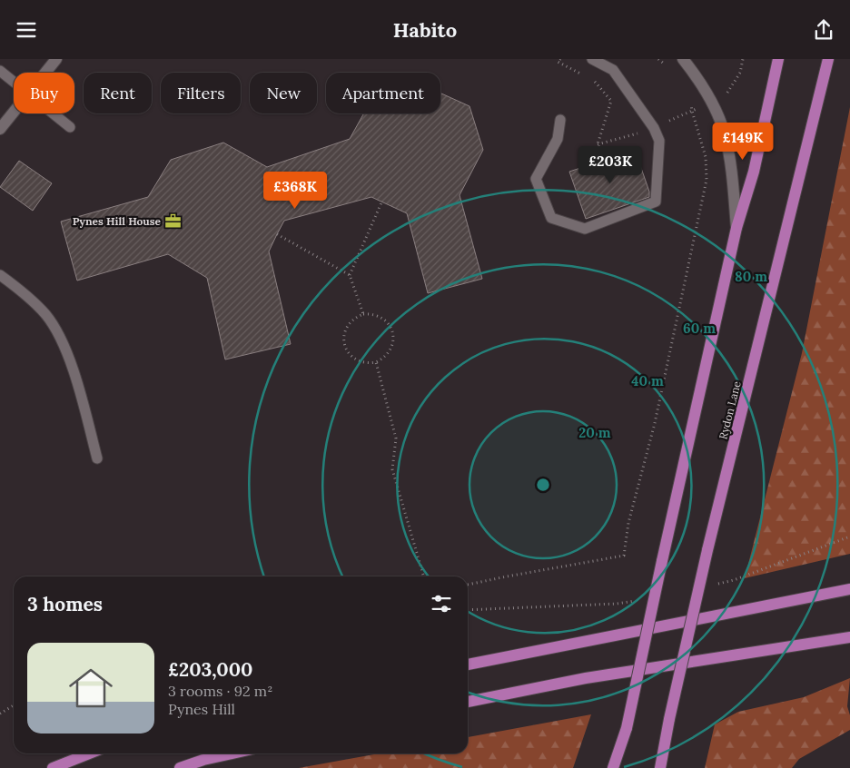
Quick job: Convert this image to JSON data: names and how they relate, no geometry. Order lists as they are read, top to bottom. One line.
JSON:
{"streets":{"main road":["Rydon Lane"]},"places":{"office":["Pynes Hill House"]},"page":{"header":"Habito","chip":["Buy","Rent","Filters","New","Apartment"],"price":["£149K","£203K","£368K"],"heading":"3 homes","list":[{"name":"£203,000","note":"3 rooms · 92 m² · Pynes Hill"}]},"rings":["80 m","60 m","40 m","20 m"]}
